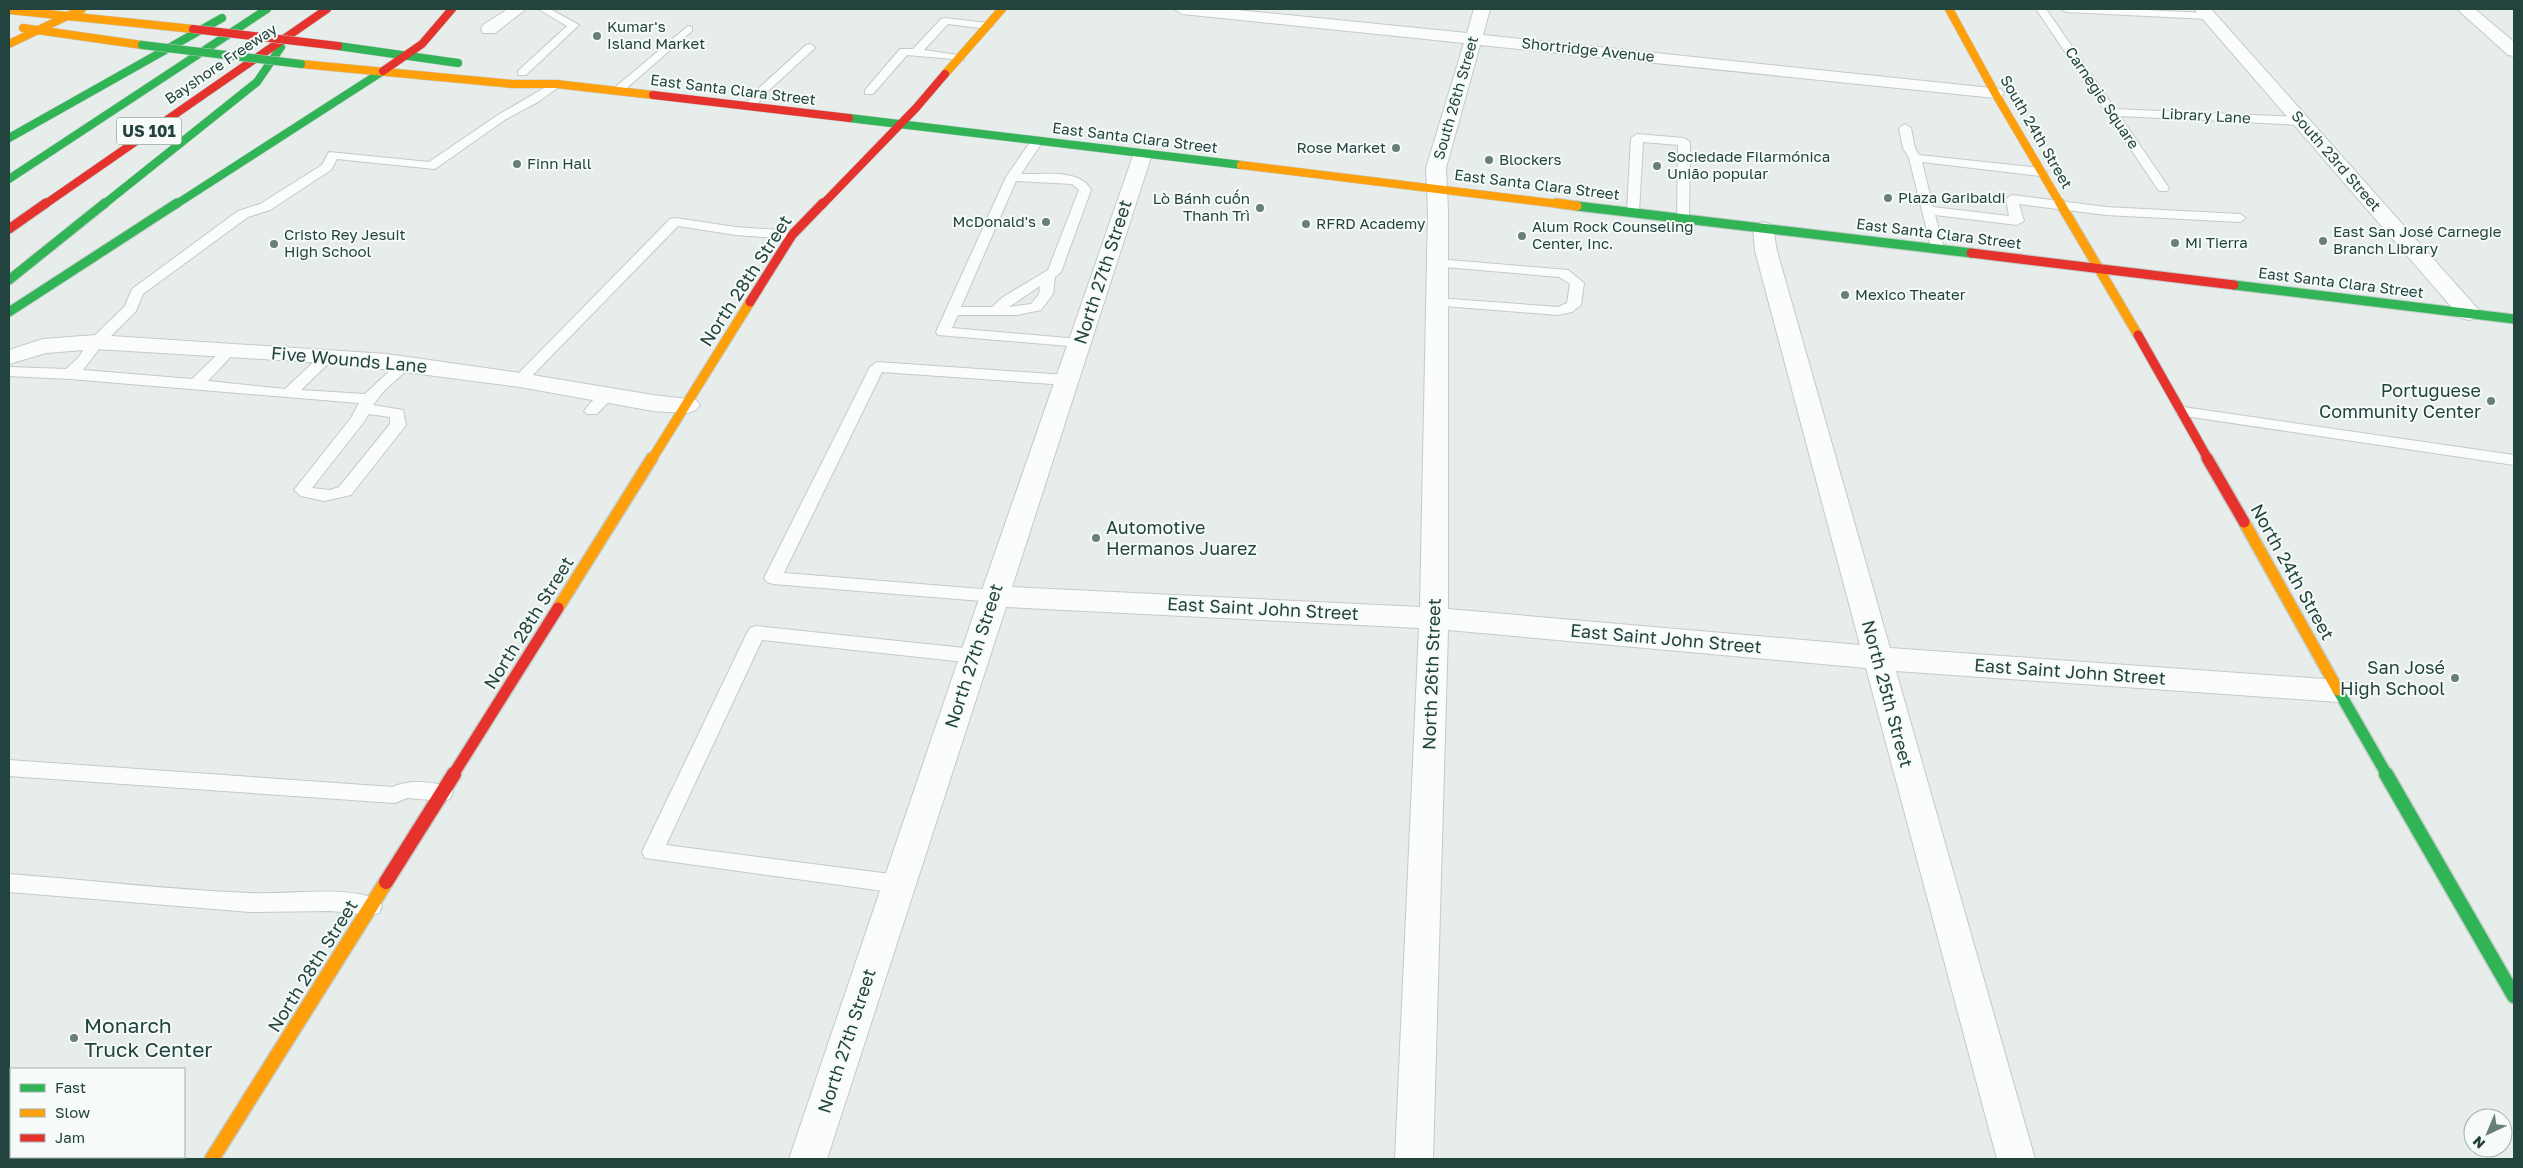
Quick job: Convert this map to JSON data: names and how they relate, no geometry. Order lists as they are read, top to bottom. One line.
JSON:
{"streets":{"main road":["Bayshore Freeway","East Santa Clara Street","US 101","South 24th Street","North 28th Street","North 24th Street"],"street":["Shortridge Avenue","South 26th Street","South 23rd Street","North 27th Street","Five Wounds Lane","East Saint John Street","North 26th Street","North 25th Street"],"lane":["Carnegie Square","Library Lane"]},"crossings":[["Shortridge Avenue","South 26th Street"],["Shortridge Avenue","South 24th Street"],["East Santa Clara Street","South 26th Street"],["East Santa Clara Street","South 24th Street"],["East Santa Clara Street","South 23rd Street"],["East Santa Clara Street","North 27th Street"],["East Santa Clara Street","North 28th Street"],["East Santa Clara Street","North 24th Street"],["East Santa Clara Street","North 26th Street"],["East Santa Clara Street","North 25th Street"],["South 26th Street","North 26th Street"],["Carnegie Square","Library Lane"],["Library Lane","South 23rd Street"],["South 24th Street","North 24th Street"],["North 27th Street","East Saint John Street"],["North 28th Street","Five Wounds Lane"],["North 24th Street","East Saint John Street"],["East Saint John Street","North 26th Street"],["East Saint John Street","North 25th Street"]],"places":["Kumar's Island Market","Rose Market","Blockers","Finn Hall","Sociedade Filarmónica União popular","Plaza Garibaldi","Lò Bánh cuốn Thanh Trì","McDonald's","RFRD Academy","Alum Rock Counseling Center, Inc.","East San José Carnegie Branch Library","Mi Tierra","Cristo Rey Jesuit High School","Mexico Theater","Portuguese Community Center","Automotive Hermanos Juarez","San José High School","Monarch Truck Center"],"legend":["Fast","Slow","Jam"],"north":"bottom left"}
